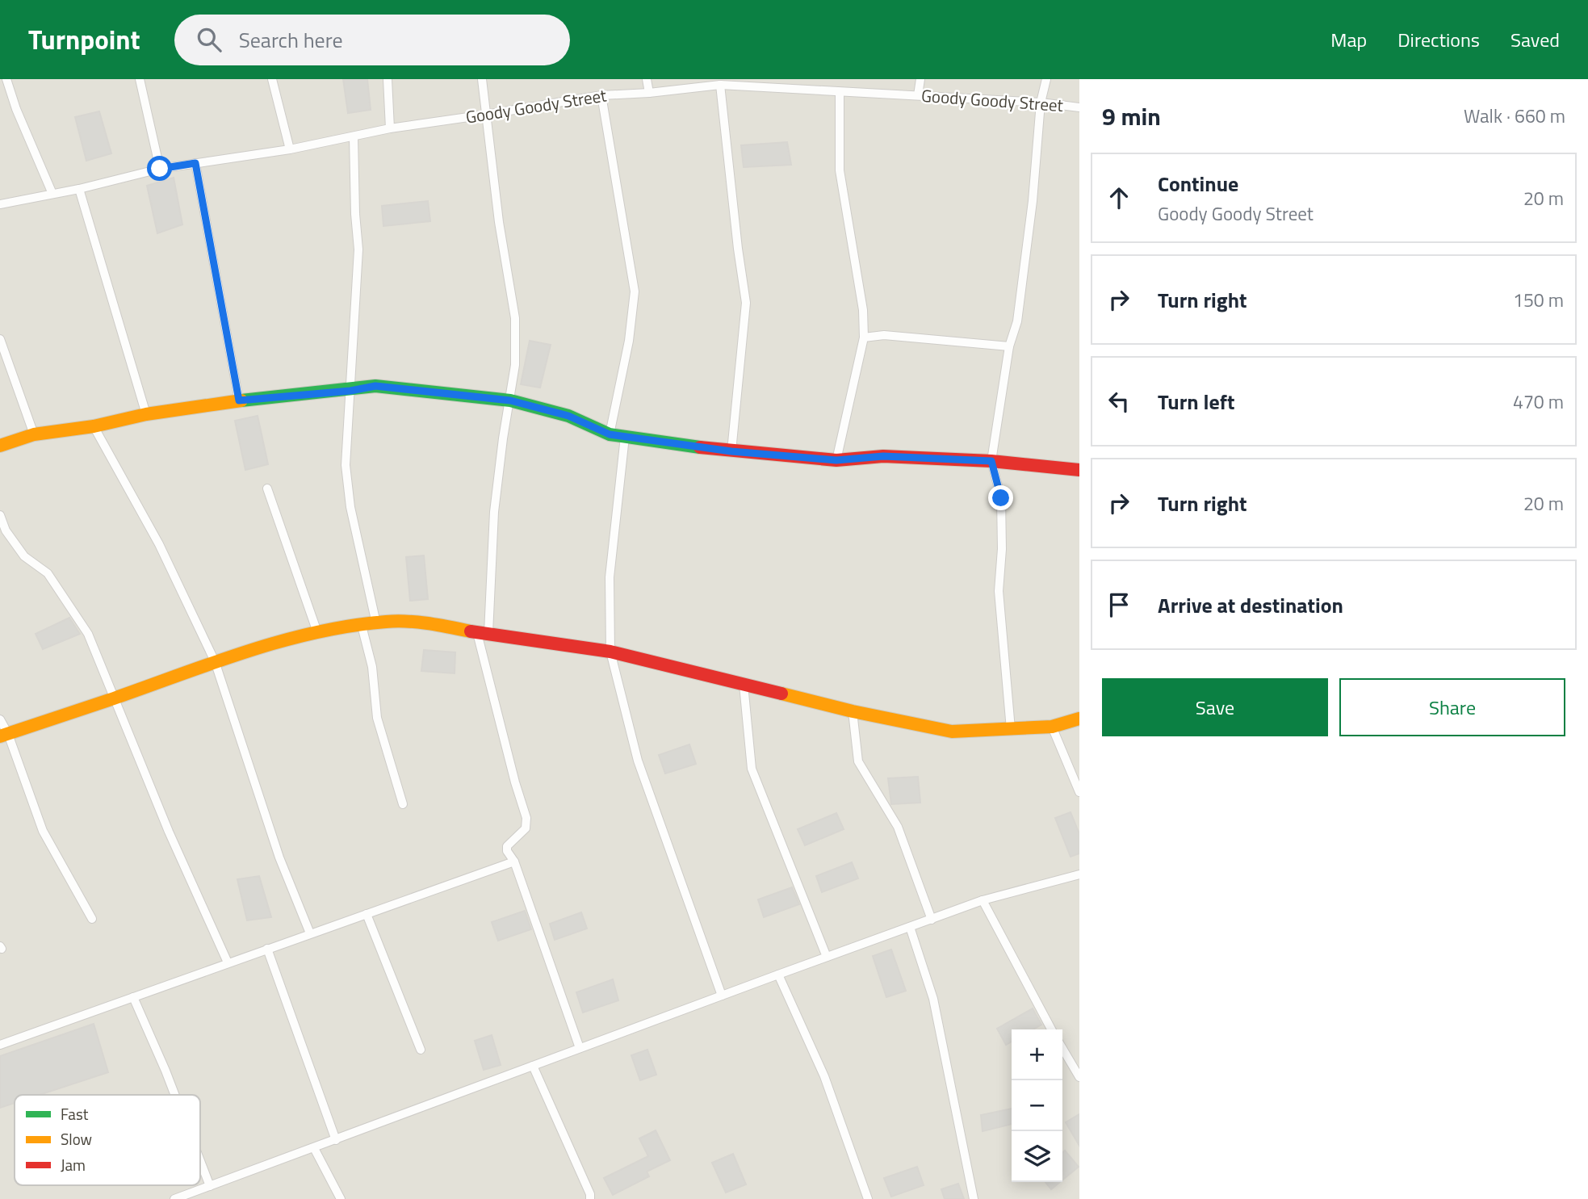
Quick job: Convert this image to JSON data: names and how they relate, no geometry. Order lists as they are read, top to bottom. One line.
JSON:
{"streets":{"street":["Goody Goody Street"]},"legend":["Fast","Slow","Jam"],"page":{"header":"Turnpoint","search":"Search here","nav":["Map","Directions","Saved"],"heading":["9 min","Walk · 660 m"],"list":[["Continue","Goody Goody Street","20 m"],["Turn right","150 m"],["Turn left","470 m"],["Turn right","20 m"],"Arrive at destination"],"buttons":["Save","Share"],"map_buttons":["+","−"]}}
